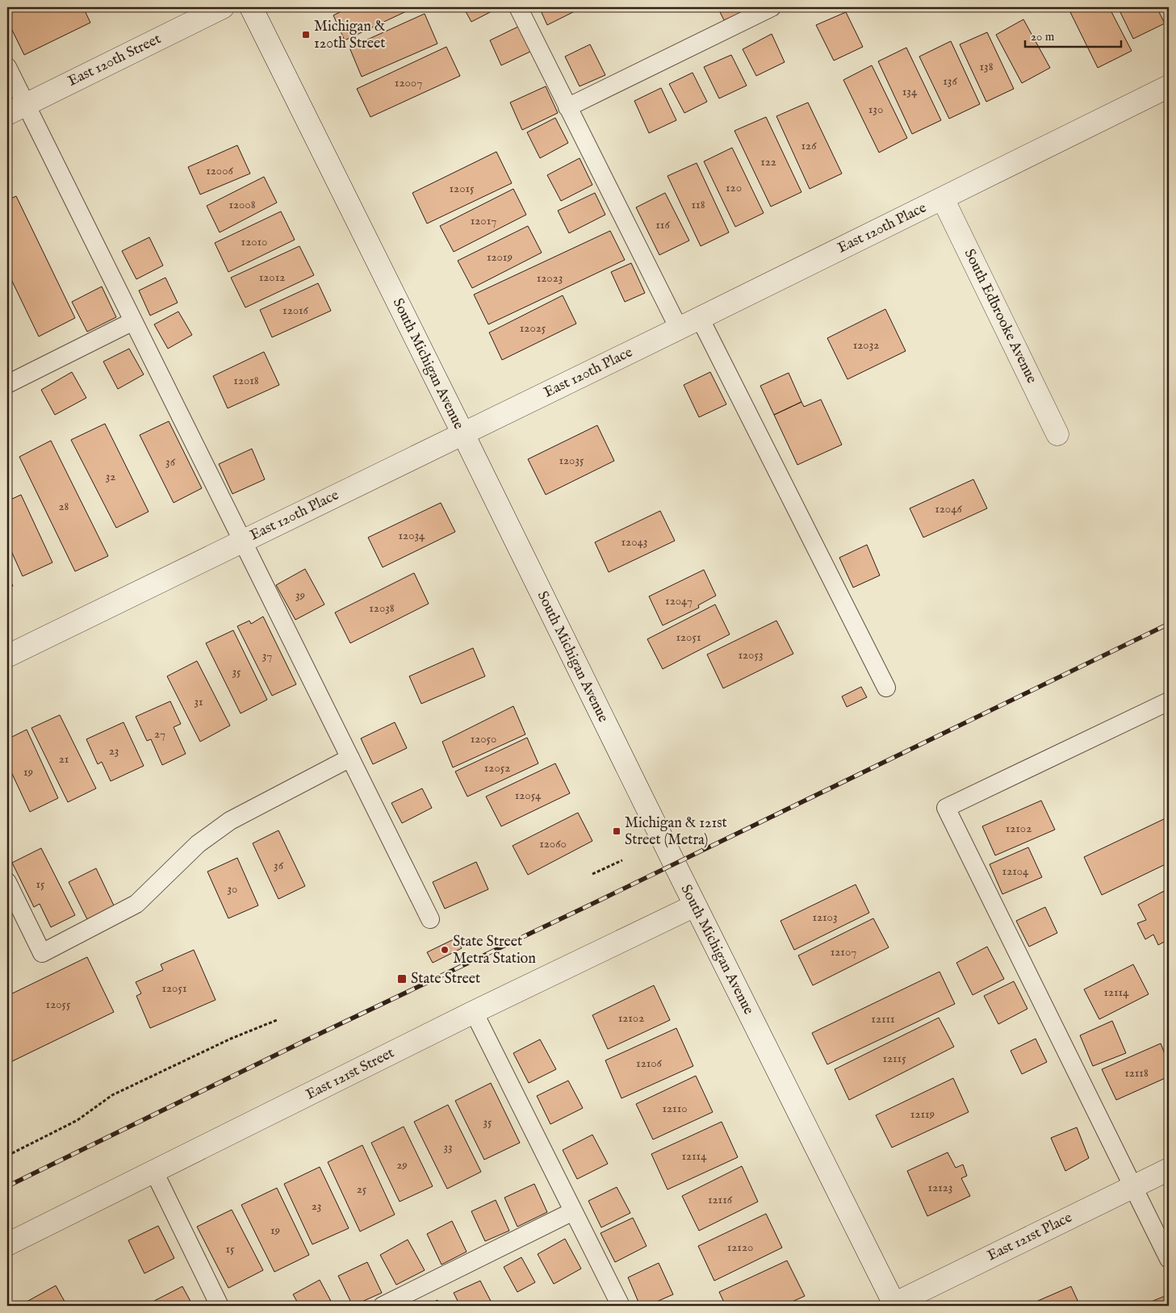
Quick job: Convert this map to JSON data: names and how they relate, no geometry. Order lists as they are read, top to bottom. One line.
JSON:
{"streets":{"street":["East 120th Street","East 120th Place","South Edbrooke Avenue","South Michigan Avenue","East 121st Street","East 121st Place"]},"crossings":[["East 120th Place","South Edbrooke Avenue"],["East 120th Place","South Michigan Avenue"],["South Michigan Avenue","East 121st Street"],["South Michigan Avenue","East 121st Place"]],"places":{"transit":["Michigan & 120th Street","Michigan & 121st Street (Metra)","State Street"],"other":["State Street Metra Station"]},"house_numbers":["138","136","12007","134","130","126","122","12006","120","12015","12008","118","12017","116","12010","12019","12012","12023","12016","12025","12032","12018","12035","36","32","28","12046","12034","12043","39","12047","12038","12051","12053","37","35","31","27","12050","23","21","12052","19","12054","12102","12060","36","12104","15","30","12103","12107","12051","12114","12055","12102","12111","12115","12106","12118","12110","12119","35","33","12114","29","12123","25","12116","23","19","12120","15"],"scale_bar":"20 m"}
